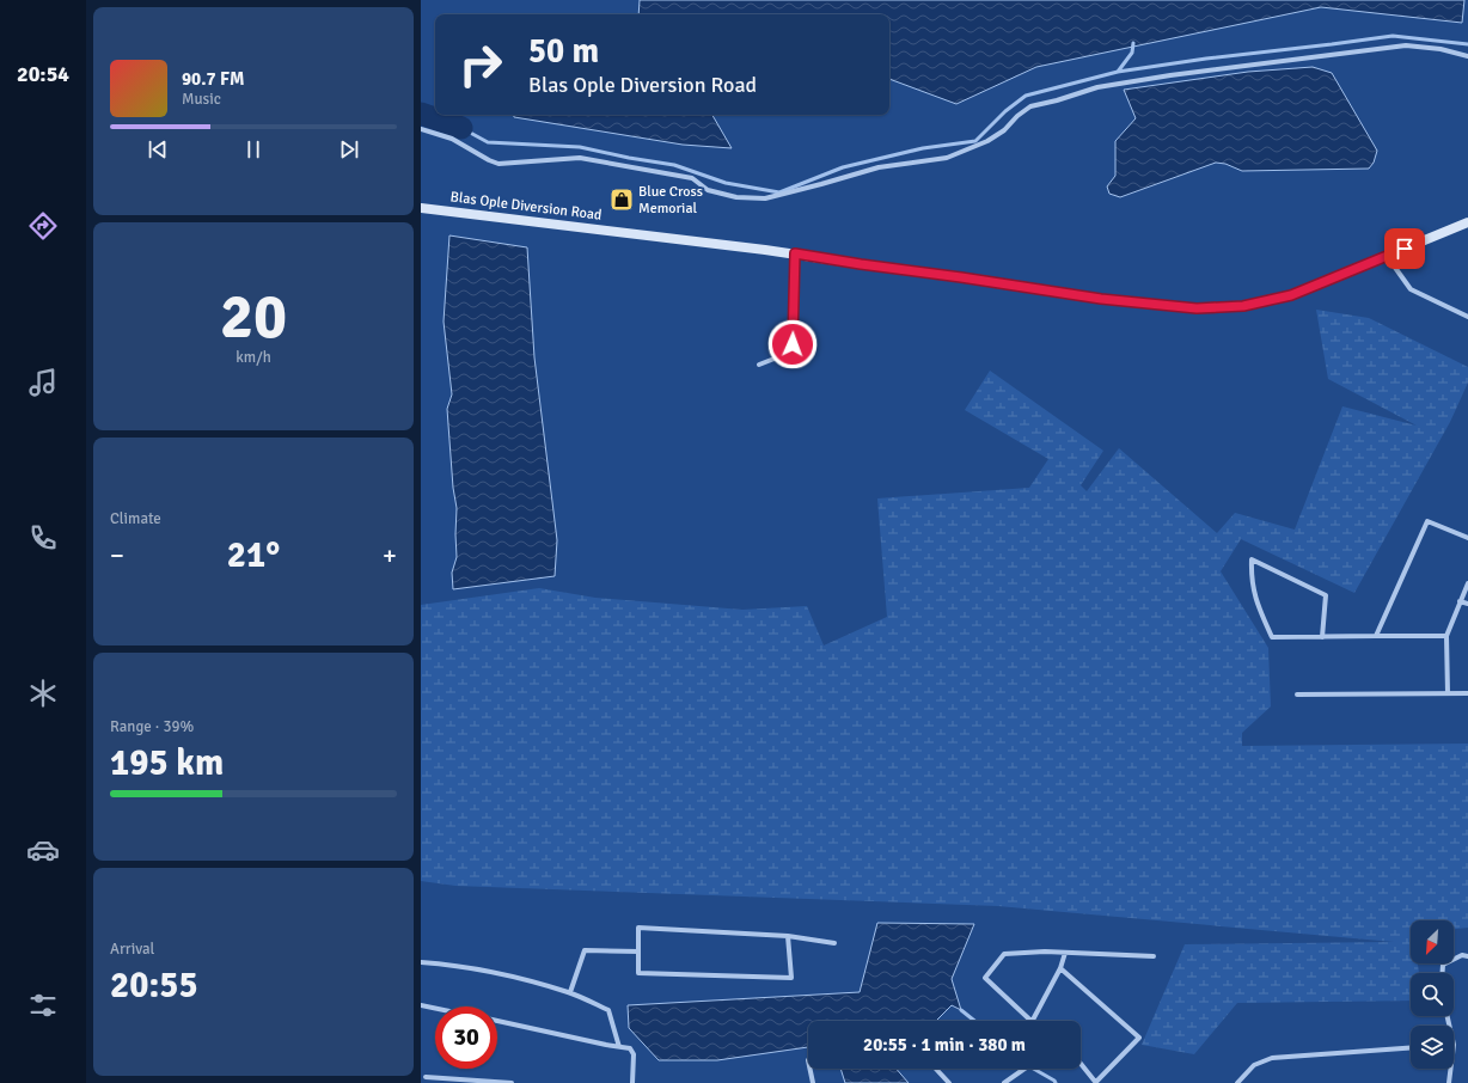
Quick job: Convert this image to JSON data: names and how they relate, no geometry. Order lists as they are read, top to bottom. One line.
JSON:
{"streets":{"main road":["Blas Ople Diversion Road"]},"places":{"shop":["Blue Cross Memorial"]},"north":"bottom left","page":{"tabs":"20:54","turn":["50 m","Blas Ople Diversion Road"],"song":["90.7 FM","Music"],"tile":[["20","km/h"],"Climate",["Range · 39%","195 km"],["Arrival","20:55"]],"heat":["−","21°","+"],"limit":"30","trip":"20:55 · 1 min · 380 m"}}
